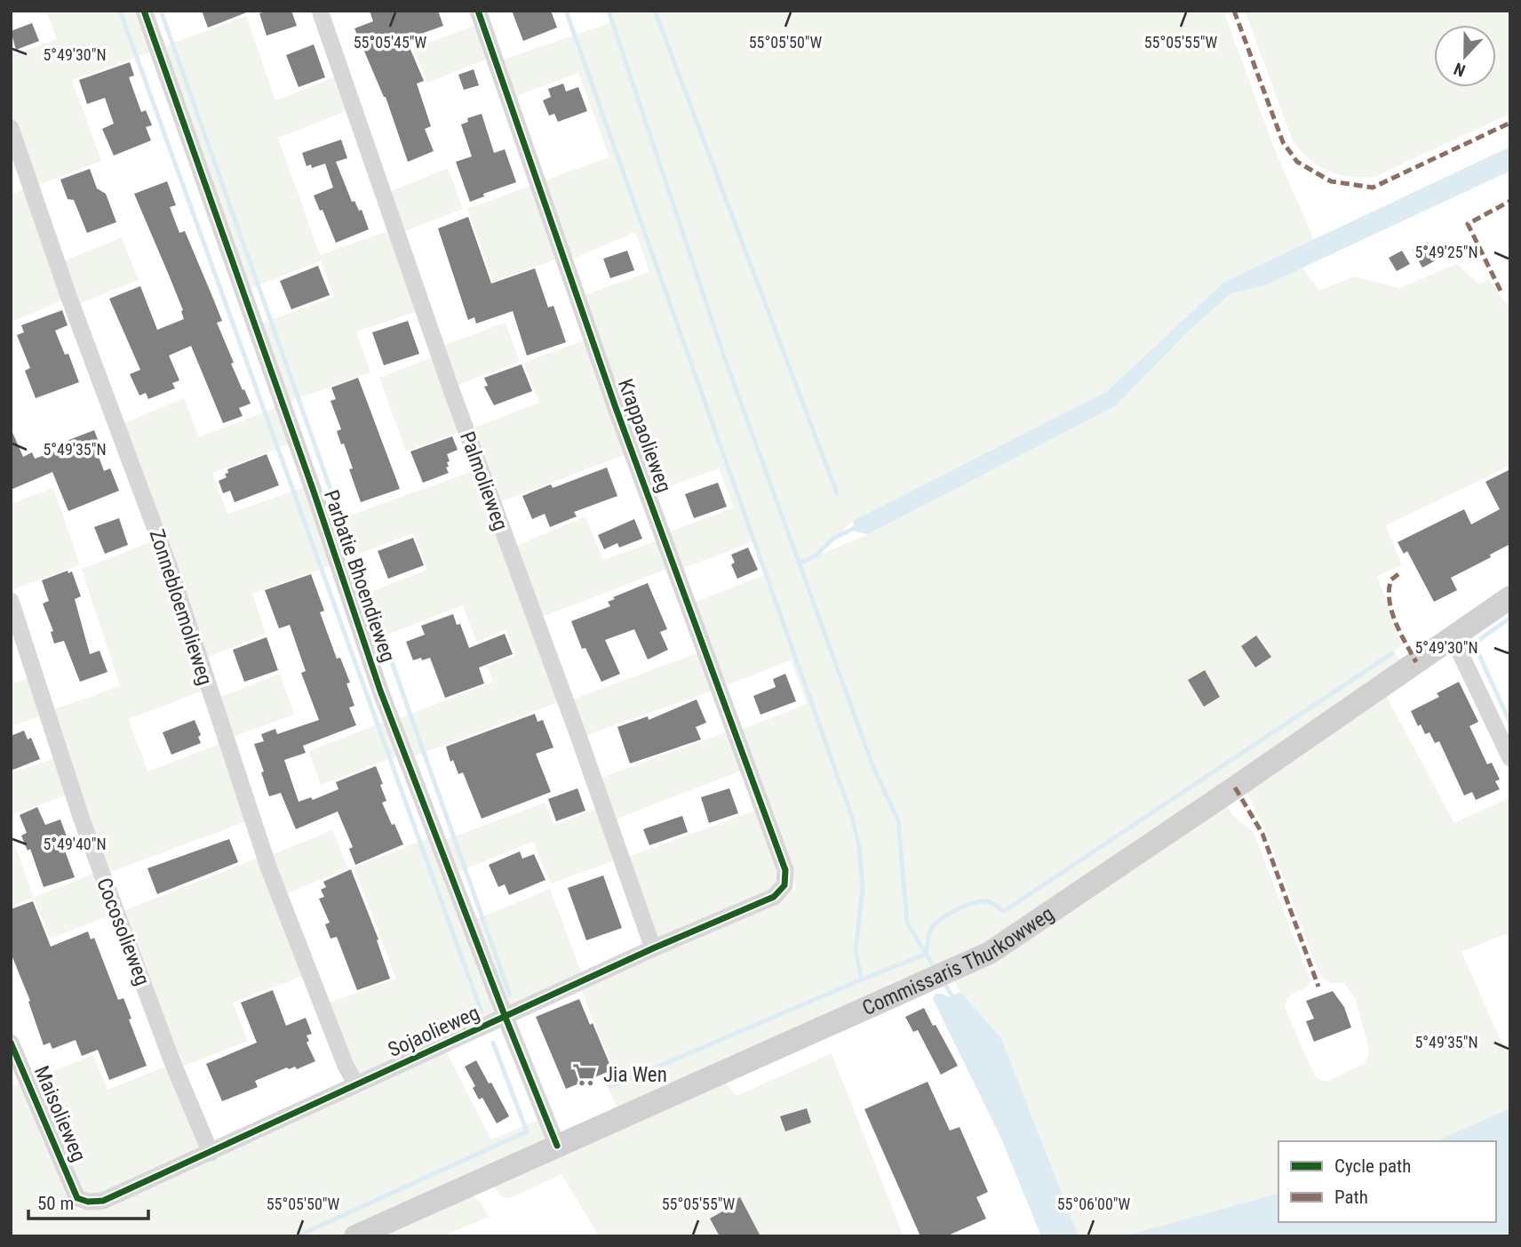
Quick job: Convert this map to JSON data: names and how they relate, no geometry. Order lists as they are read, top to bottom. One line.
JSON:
{"streets":{"main road":["Commissaris Thurkowweg"],"street":["Krappaolieweg","Palmolieweg","Parbatie Bhoendieweg","Zonnebloemolieweg","Cocosolieweg","Sojaolieweg","Maisolieweg"]},"crossings":[["Krappaolieweg","Sojaolieweg"],["Palmolieweg","Sojaolieweg"],["Parbatie Bhoendieweg","Commissaris Thurkowweg"],["Parbatie Bhoendieweg","Sojaolieweg"],["Zonnebloemolieweg","Sojaolieweg"],["Cocosolieweg","Sojaolieweg"],["Sojaolieweg","Maisolieweg"]],"places":{"supermarket":["Jia Wen"]},"legend":["Cycle path","Path"],"scale_bar":"50 m","north":"bottom","coordinates":["55°05'45\"W","55°05'50\"W","55°05'55\"W","5°49'30\"N","5°49'25\"N","5°49'35\"N","5°49'40\"N","55°06'00\"W"]}
